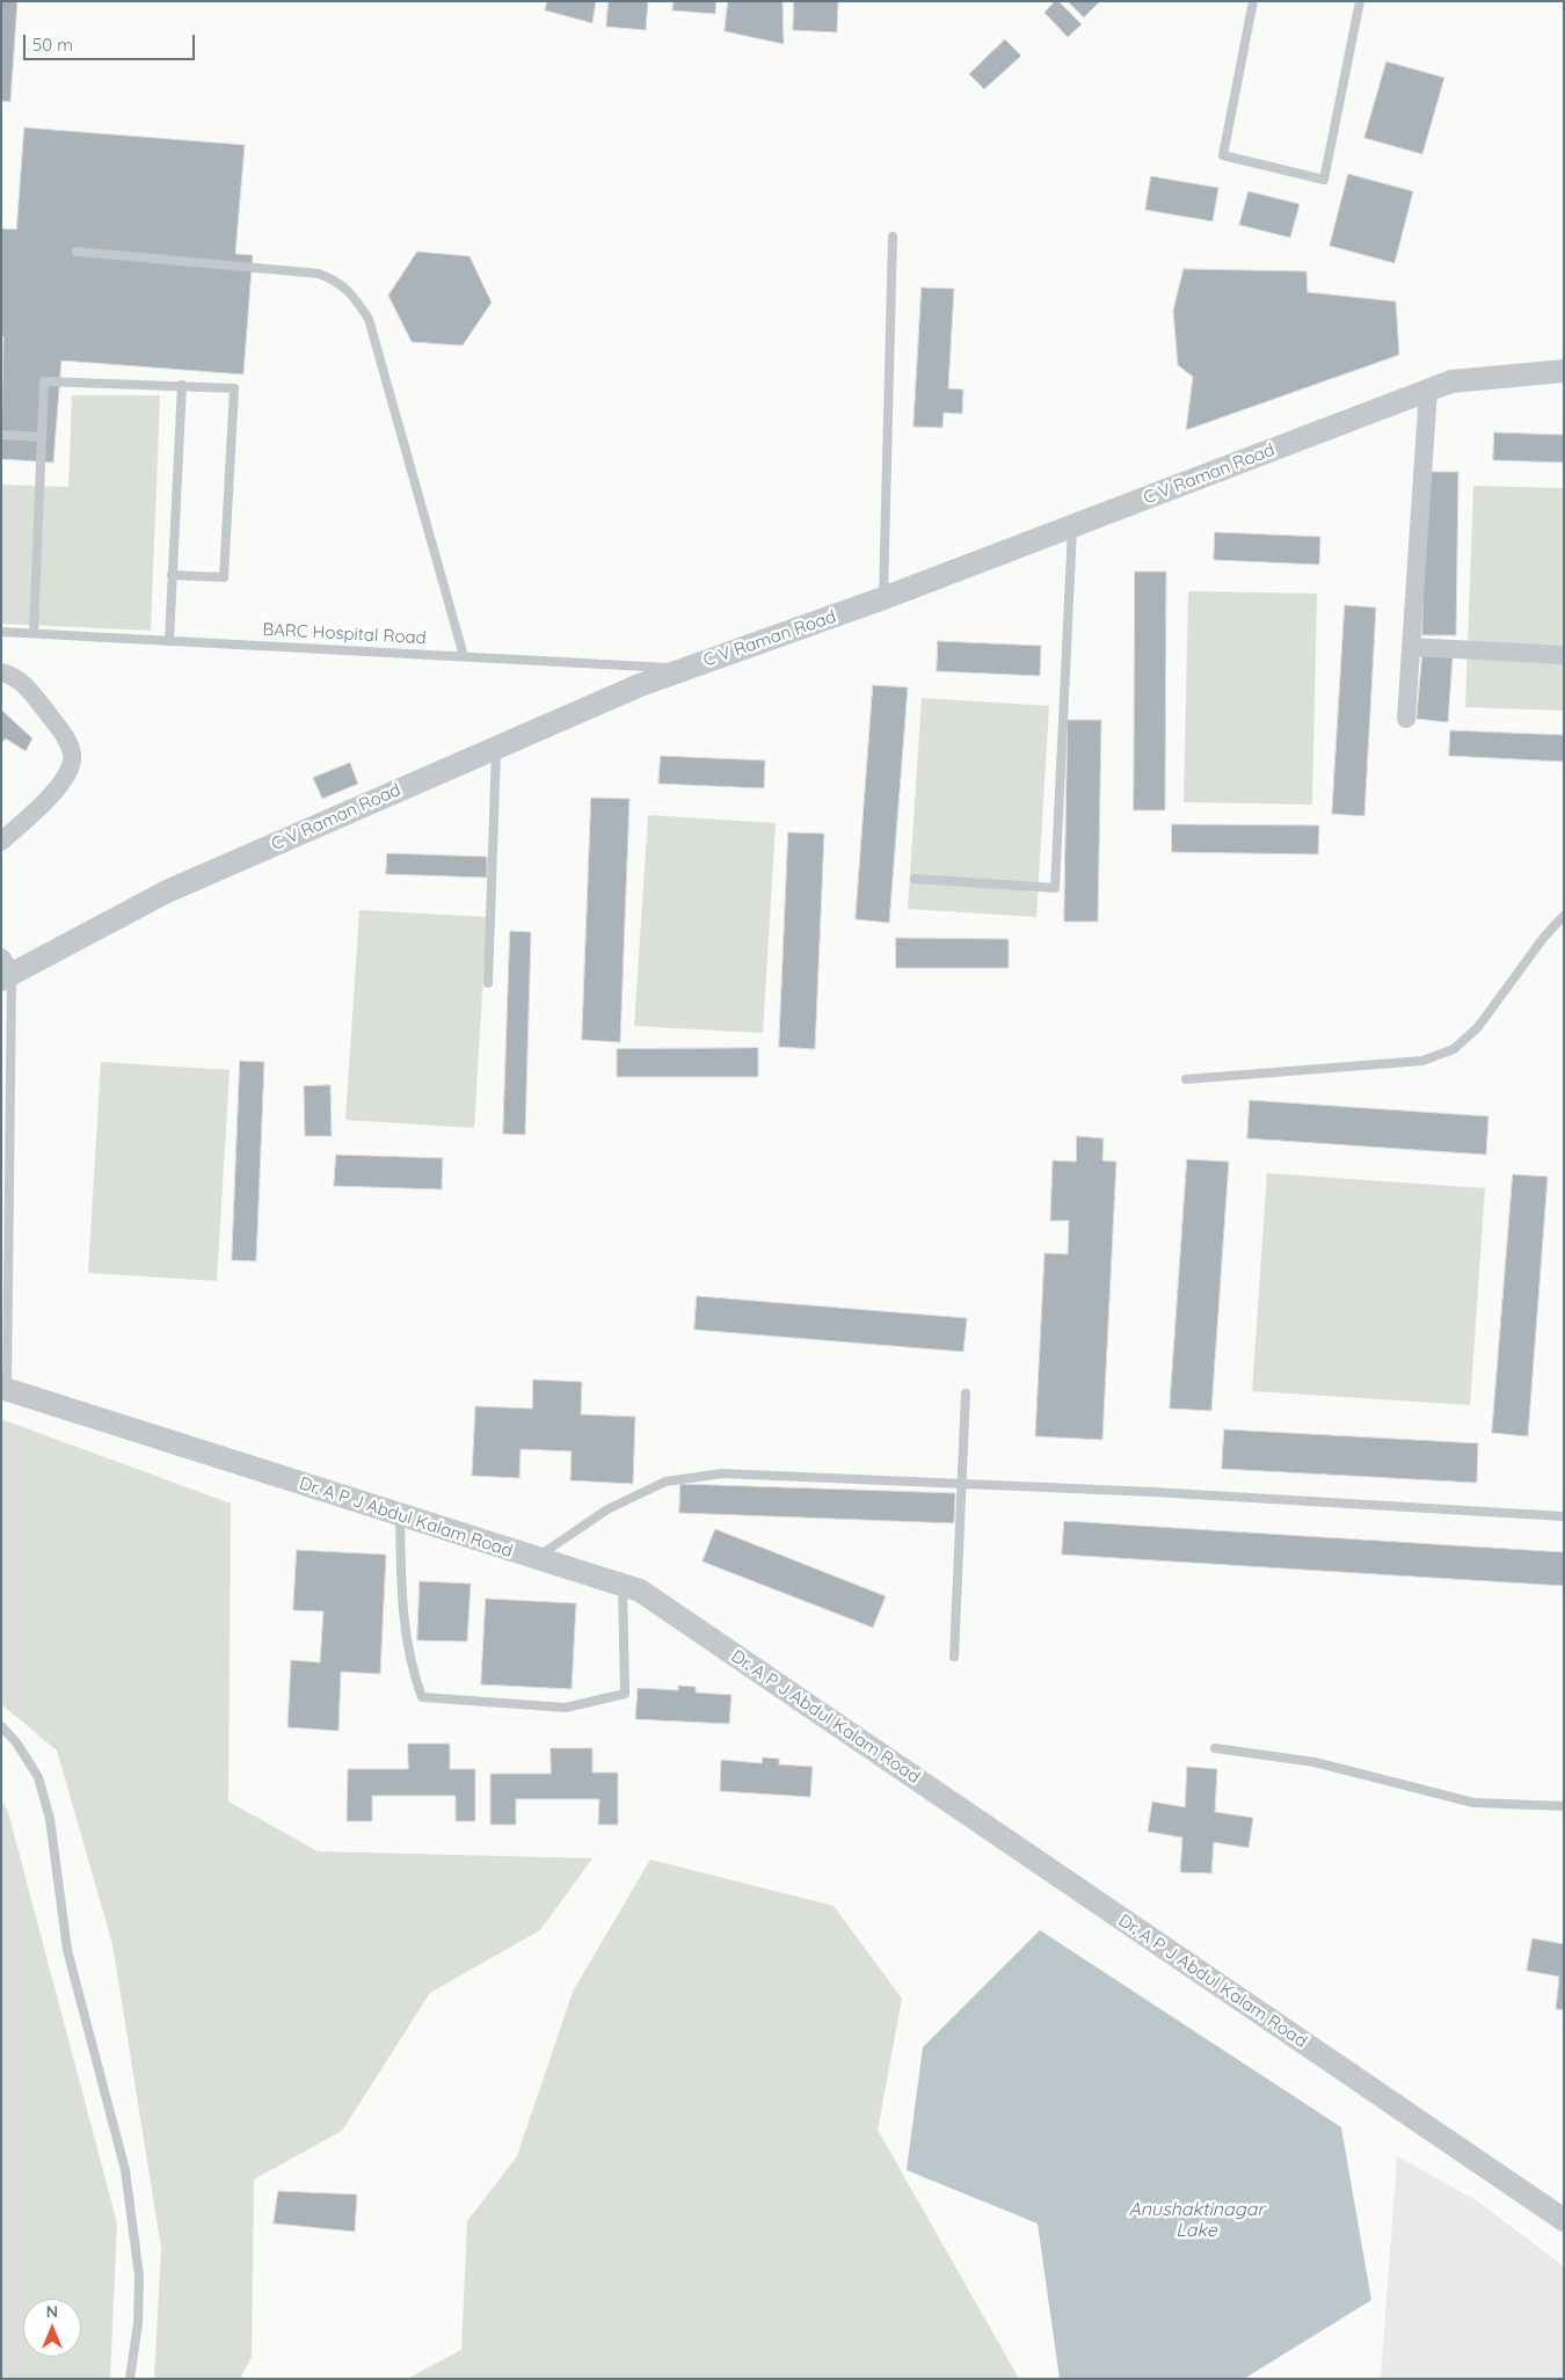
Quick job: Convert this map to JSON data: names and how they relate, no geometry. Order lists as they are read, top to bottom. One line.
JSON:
{"streets":{"street":["C V Raman Road","Dr. A P J Abdul Kalam Road"],"lane":["BARC Hospital Road"]},"crossings":[["C V Raman Road","BARC Hospital Road"]],"water":["Anushaktinagar Lake"],"scale_bar":"50 m","north":"top"}
